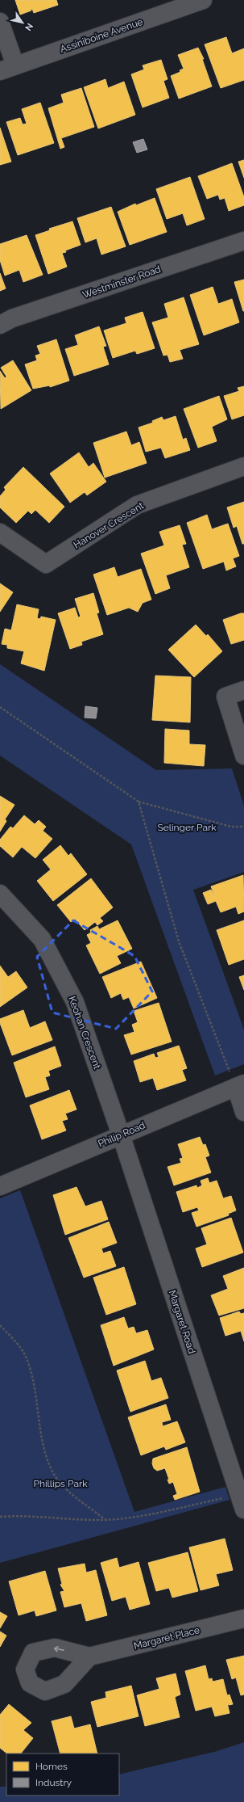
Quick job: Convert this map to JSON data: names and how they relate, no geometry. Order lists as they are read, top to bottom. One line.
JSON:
{"streets":{"street":["Assiniboine Avenue","Westminster Road","Hanover Crescent","Keohan Crescent","Philip Road","Margaret Road","Margaret Place"]},"crossings":[["Keohan Crescent","Philip Road"],["Keohan Crescent","Margaret Road"],["Philip Road","Margaret Road"]],"parks":["Selinger Park","Phillips Park"],"legend":["Homes","Industry"],"north":"bottom right"}
